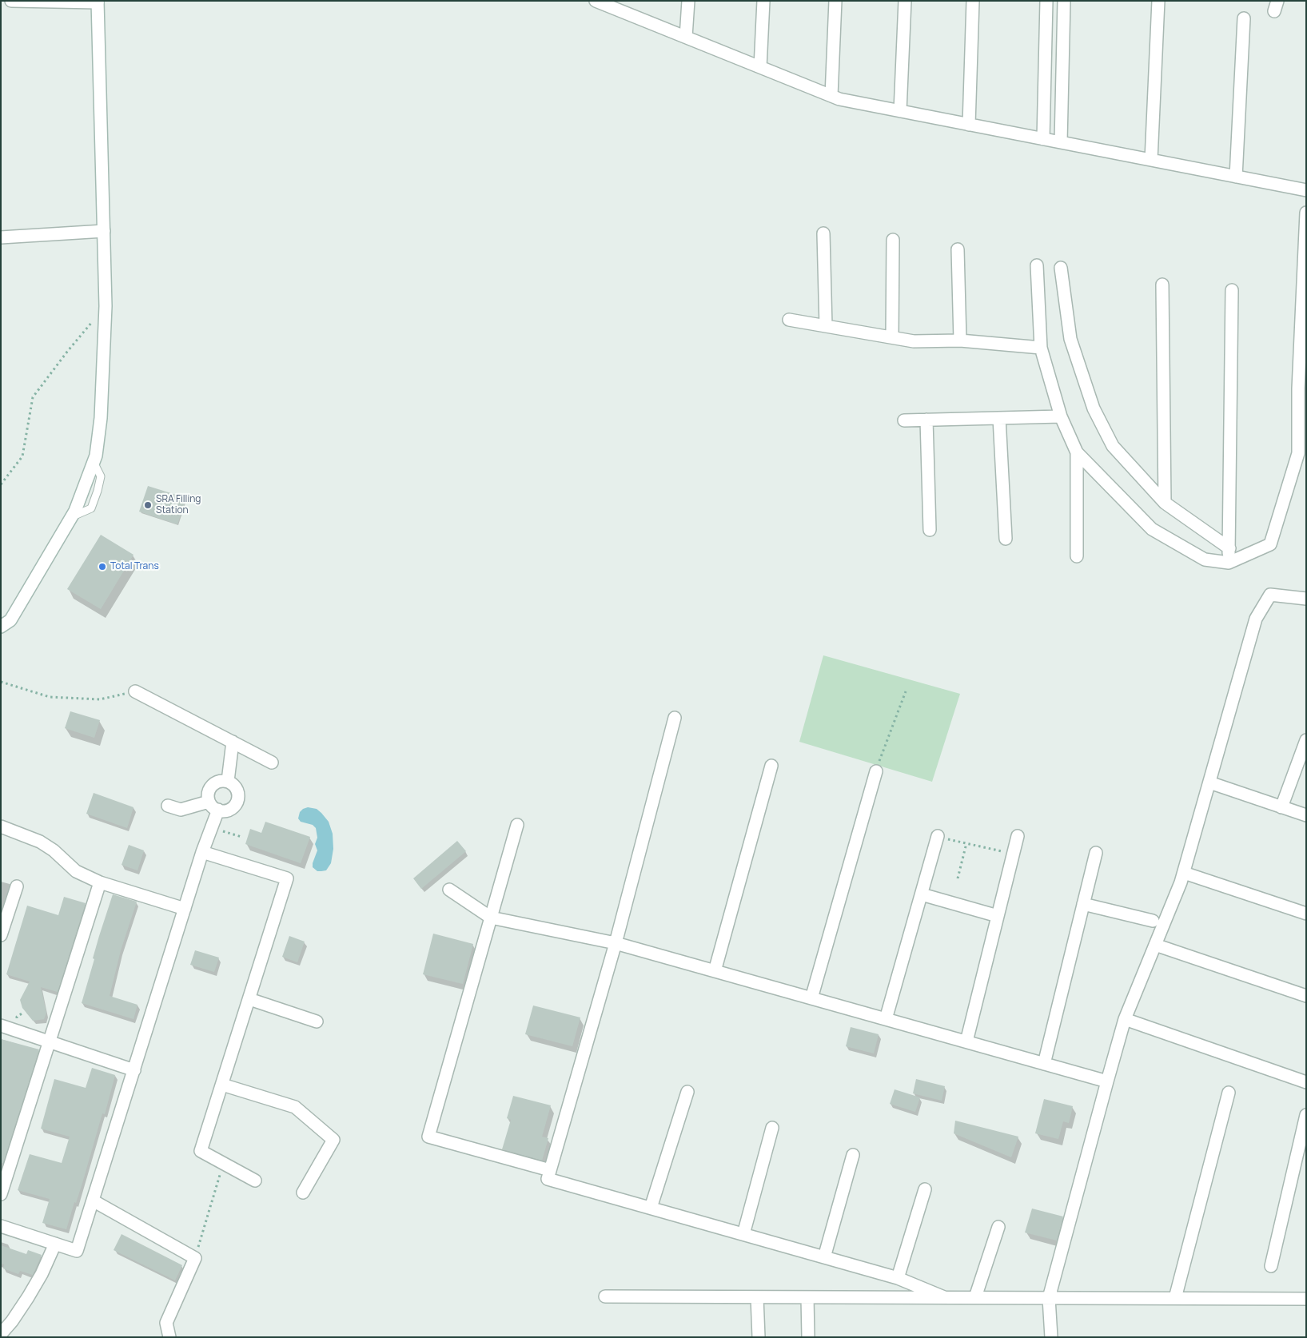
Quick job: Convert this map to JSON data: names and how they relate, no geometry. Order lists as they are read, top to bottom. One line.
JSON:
{"places":["SRA Filling Station","Total Trans"]}
